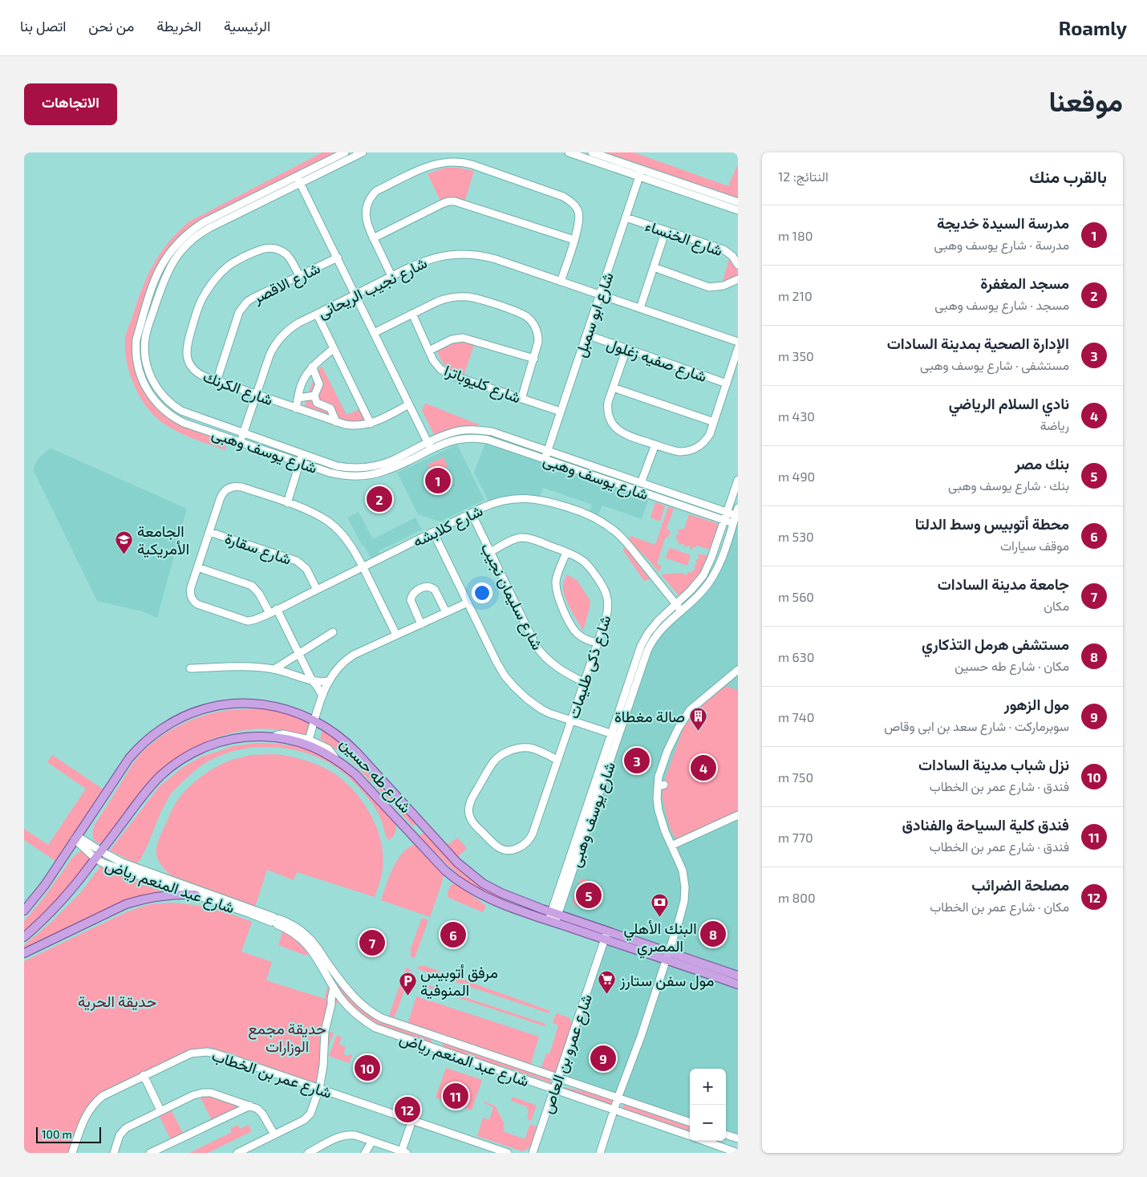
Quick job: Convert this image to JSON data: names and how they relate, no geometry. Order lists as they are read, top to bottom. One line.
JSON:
{"streets":{"main road":["شارع طه حسين"],"street":["شارع الخنساء","شارع الاقصر","شارع نجيب الريحانى","شارع ابو سمبل","شارع صفيه زغلول","شارع كليوباترا","شارع الكرنك","شارع يوسف وهبى","شارع كلابشه","شارع سقارة","شارع سليمان نجيب","شارع ذكى طليمات","شارع عبد المنعم رياض","شارع عمرو بن العاص","شارع عمر بن الخطاب"]},"crossings":[["شارع الخنساء","شارع ابو سمبل"],["شارع الاقصر","شارع الكرنك"],["شارع نجيب الريحانى","شارع ابو سمبل"],["شارع نجيب الريحانى","شارع الكرنك"],["شارع نجيب الريحانى","شارع يوسف وهبى"],["شارع ابو سمبل","شارع صفيه زغلول"],["شارع ابو سمبل","شارع كليوباترا"],["شارع ابو سمبل","شارع يوسف وهبى"],["شارع يوسف وهبى","شارع كلابشه"],["شارع يوسف وهبى","شارع طه حسين"],["شارع كلابشه","شارع سقارة"],["شارع كلابشه","شارع سليمان نجيب"],["شارع سليمان نجيب","شارع ذكى طليمات"],["شارع طه حسين","شارع عبد المنعم رياض"],["شارع طه حسين","شارع عمرو بن العاص"],["شارع عبد المنعم رياض","شارع عمرو بن العاص"]],"parks":["حديقة الحرية","حديقة مجمع الوزارات"],"places":{"school or university":["الجامعة الأمريكية"],"building":["صالة مغطاة"],"bank":["البنك الأهلي المصري"],"supermarket":["مول سفن ستارز"],"parking":["مرفق أتوبيس المنوفية"]},"scale_bar":"100 m","page":{"header":"Roamly","nav":["الرئيسية","الخريطة","من نحن","اتصل بنا"],"title":"موقعنا","buttons":"الاتجاهات","heading":["بالقرب منك","النتائج: 12"],"list":[{"mark":"1","name":"مدرسة السيدة خديجة","note":"مدرسة · شارع يوسف وهبى","value":"180 m"},{"mark":"2","name":"مسجد المغفرة","note":"مسجد · شارع يوسف وهبى","value":"210 m"},{"mark":"3","name":"الإدارة الصحية بمدينة السادات","note":"مستشفى · شارع يوسف وهبى","value":"350 m"},{"mark":"4","name":"نادي السلام الرياضي","note":"رياضة","value":"430 m"},{"mark":"5","name":"بنك مصر","note":"بنك · شارع يوسف وهبى","value":"490 m"},{"mark":"6","name":"محطة أتوبيس وسط الدلتا","note":"موقف سيارات","value":"530 m"},{"mark":"7","name":"جامعة مدينة السادات","note":"مكان","value":"560 m"},{"mark":"8","name":"مستشفى هرمل التذكاري","note":"مكان · شارع طه حسين","value":"630 m"},{"mark":"9","name":"مول الزهور","note":"سوبرماركت · شارع سعد بن ابى وقاص","value":"740 m"},{"mark":"10","name":"نزل شباب مدينة السادات","note":"فندق · شارع عمر بن الخطاب","value":"750 m"},{"mark":"11","name":"فندق كلية السياحة والفنادق","note":"فندق · شارع عمر بن الخطاب","value":"770 m"},{"mark":"12","name":"مصلحة الضرائب","note":"مكان · شارع عمر بن الخطاب","value":"800 m"}],"pins":["1","2","3","4","5","8","6","7","9","10","11","12"],"map_buttons":["+","−"],"scale":"100 m"}}
